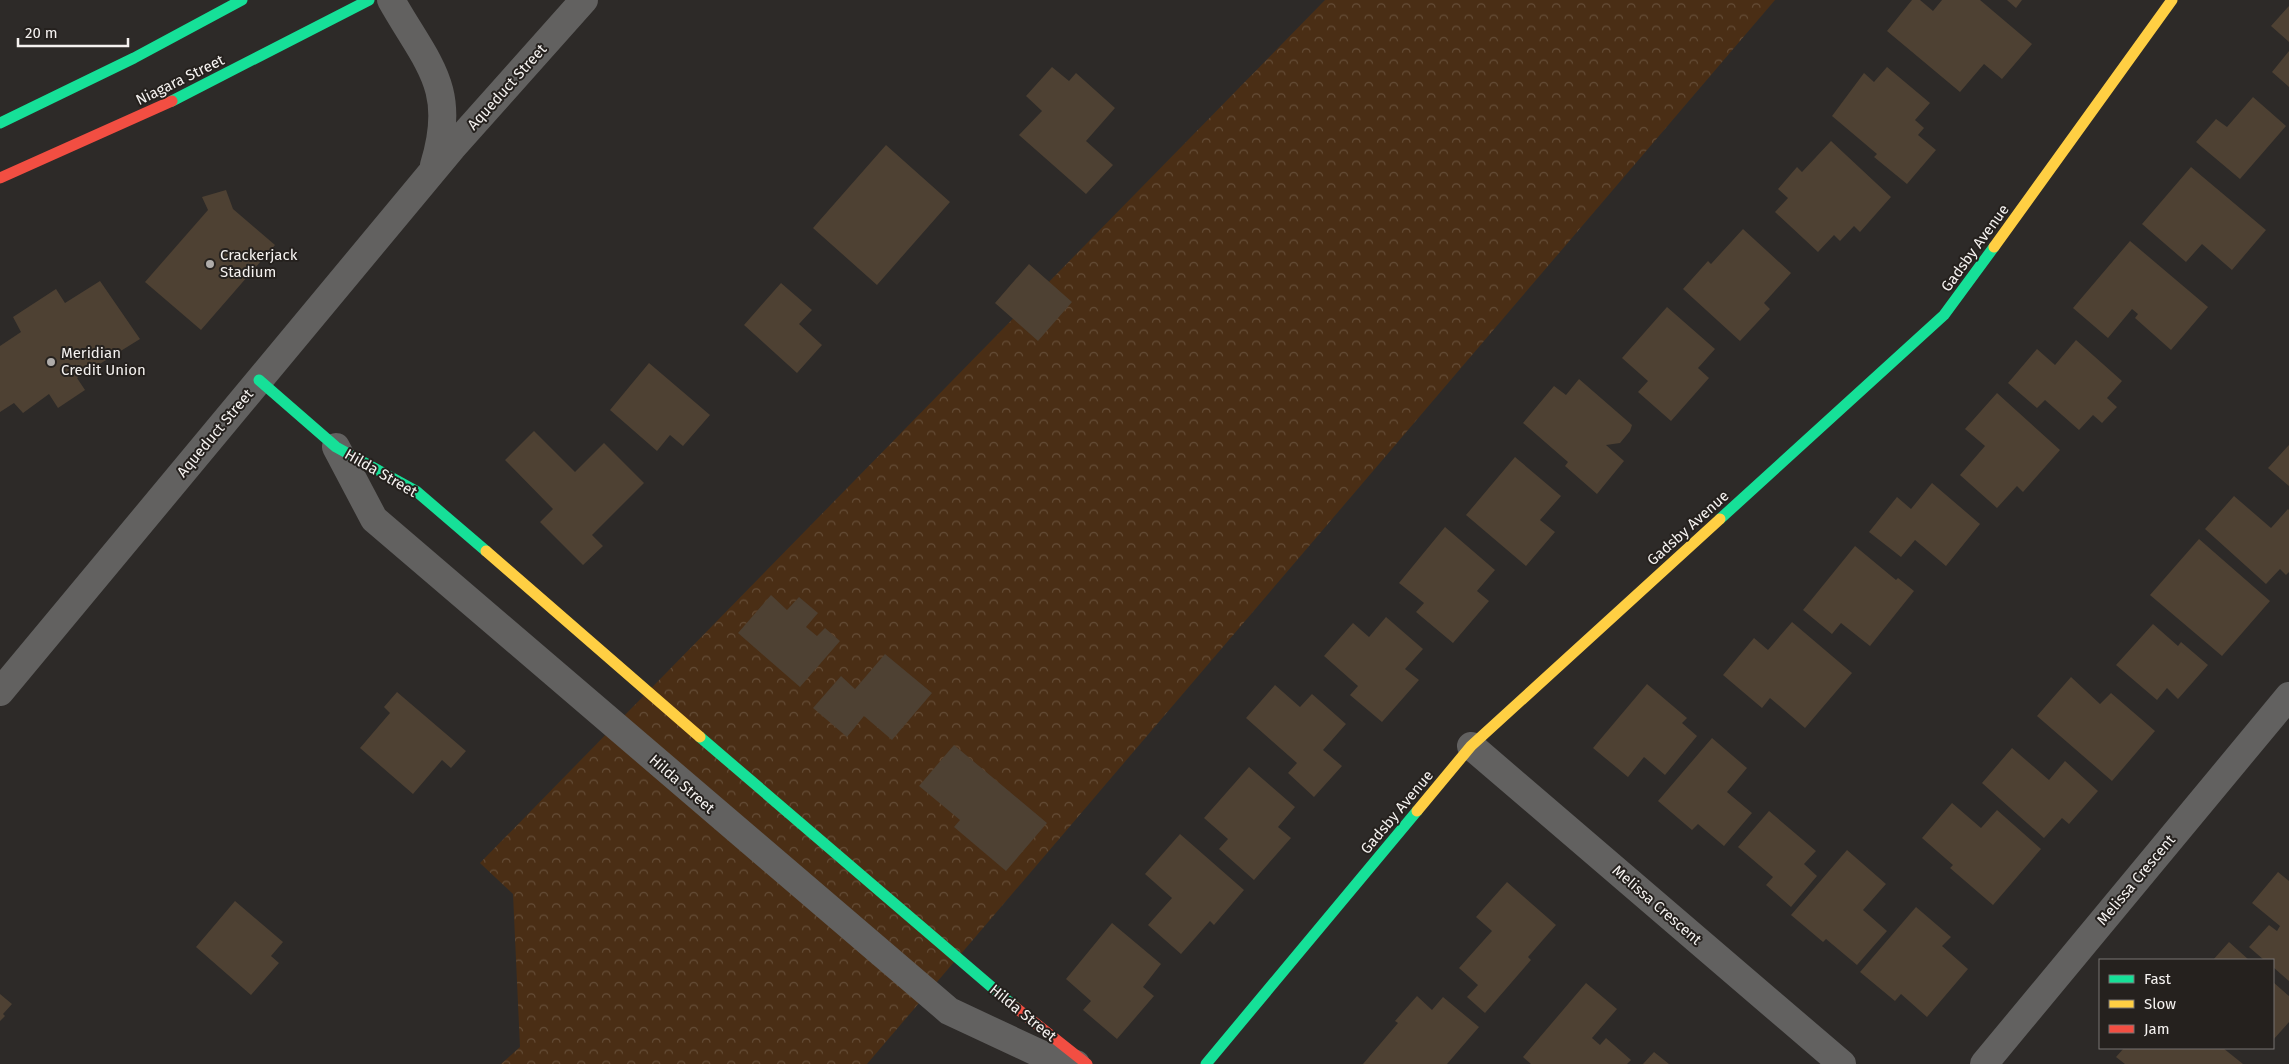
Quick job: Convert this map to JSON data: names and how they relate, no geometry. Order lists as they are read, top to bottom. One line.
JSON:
{"streets":{"street":["Niagara Street","Aqueduct Street","Gadsby Avenue","Hilda Street","Melissa Crescent"]},"crossings":[["Aqueduct Street","Hilda Street"],["Gadsby Avenue","Melissa Crescent"]],"places":["Crackerjack Stadium","Meridian Credit Union"],"legend":["Fast","Slow","Jam"],"scale_bar":"20 m"}
